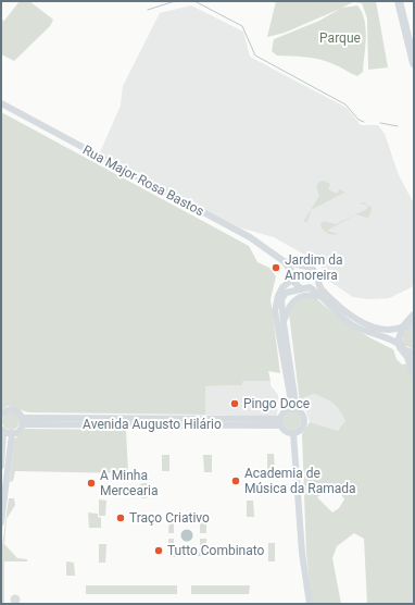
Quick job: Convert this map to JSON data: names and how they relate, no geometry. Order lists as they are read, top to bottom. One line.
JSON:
{"streets":{"main road":["Rua Major Rosa Bastos","Avenida Augusto Hilário"]},"parks":["Parque"],"places":["Jardim da Amoreira","Pingo Doce","Academia de Música da Ramada","A Minha Mercearia","Traço Criativo","Tutto Combinato"]}
